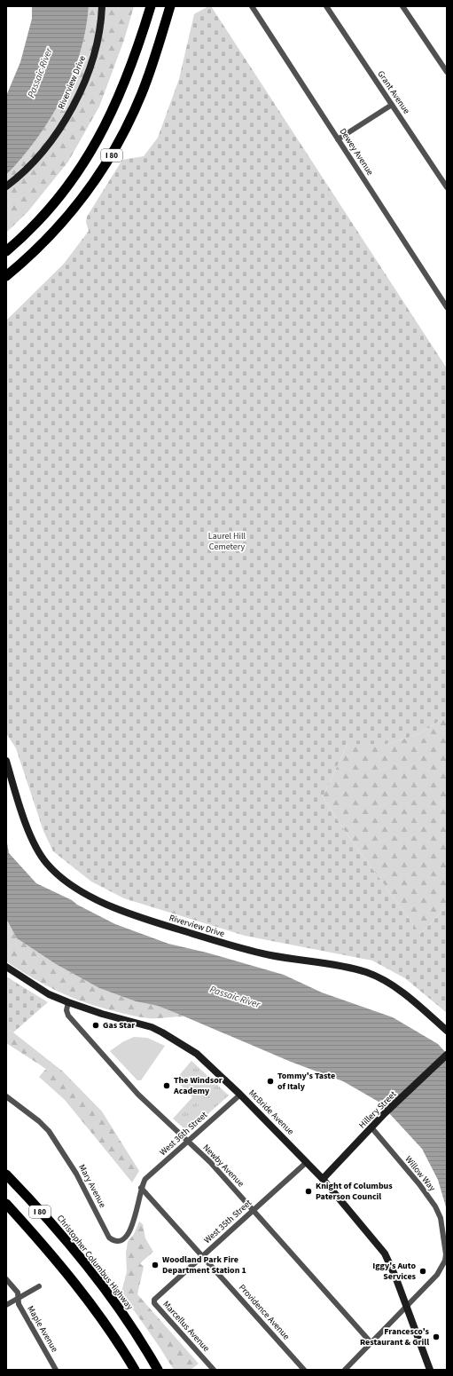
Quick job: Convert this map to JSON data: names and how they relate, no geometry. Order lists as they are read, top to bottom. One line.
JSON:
{"streets":{"highway":["I 80","Christopher Columbus Highway"],"main road":["Riverview Drive","Hillery Street","McBride Avenue"],"street":["Grant Avenue","Dewey Avenue","West 36th Street","Newby Avenue","Willow Way","Mary Avenue","West 35th Street","Providence Avenue","Marcellus Avenue","Maple Avenue"]},"crossings":[["Hillery Street","McBride Avenue"],["Hillery Street","Willow Way"],["McBride Avenue","West 36th Street"],["McBride Avenue","Newby Avenue"],["McBride Avenue","Willow Way"],["McBride Avenue","West 35th Street"],["West 36th Street","Newby Avenue"],["West 36th Street","Mary Avenue"],["West 36th Street","Providence Avenue"],["Newby Avenue","Willow Way"],["Newby Avenue","West 35th Street"],["Mary Avenue","Providence Avenue"],["West 35th Street","Providence Avenue"],["West 35th Street","Marcellus Avenue"]],"water":["Passaic River"],"parks":["Laurel Hill Cemetery"],"places":["Gas Star","Tommy's Taste of Italy","The Windsor Academy","Knight of Columbus Paterson Council","Woodland Park Fire Department Station 1","Iggy's Auto Services","Francesco's Restaurant & Grill"]}
